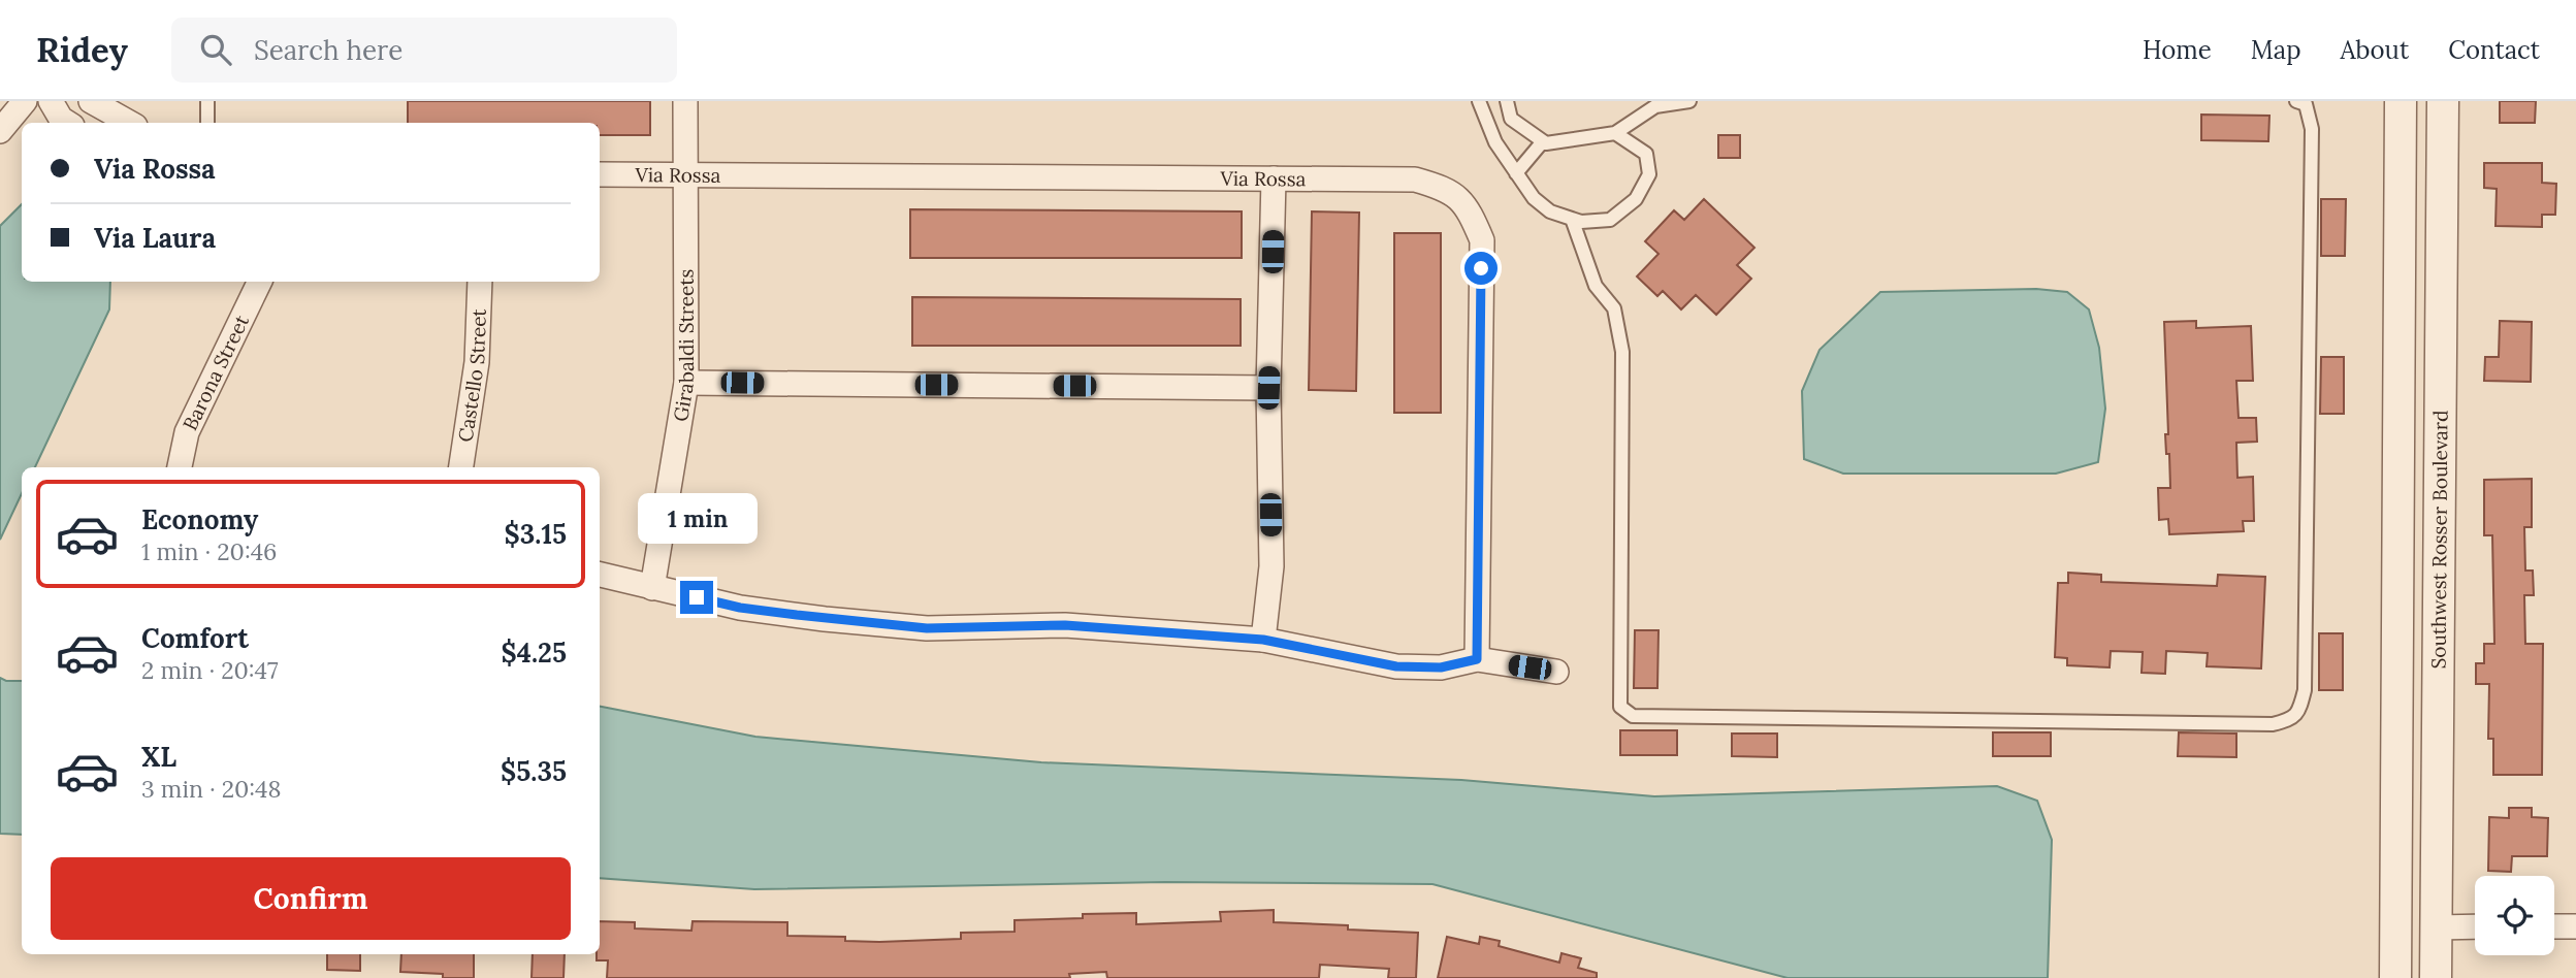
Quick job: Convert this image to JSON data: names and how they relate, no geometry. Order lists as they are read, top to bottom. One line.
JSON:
{"streets":{"street":["Via Rossa","Girabaldi Streets","Barona Street","Castello Street","Southwest Rosser Boulevard"]},"crossings":[["Via Rossa","Girabaldi Streets"]],"page":{"header":"Ridey","search":"Search here","nav":["Home","Map","About","Contact"],"banner":["Via Rossa","Via Laura"],"list":[{"name":"Economy","note":"1 min · 20:46","value":"$3.15"},{"name":"Comfort","note":"2 min · 20:47","value":"$4.25"},{"name":"XL","note":"3 min · 20:48","value":"$5.35"}],"bubble":"1 min","buttons":"Confirm"}}
